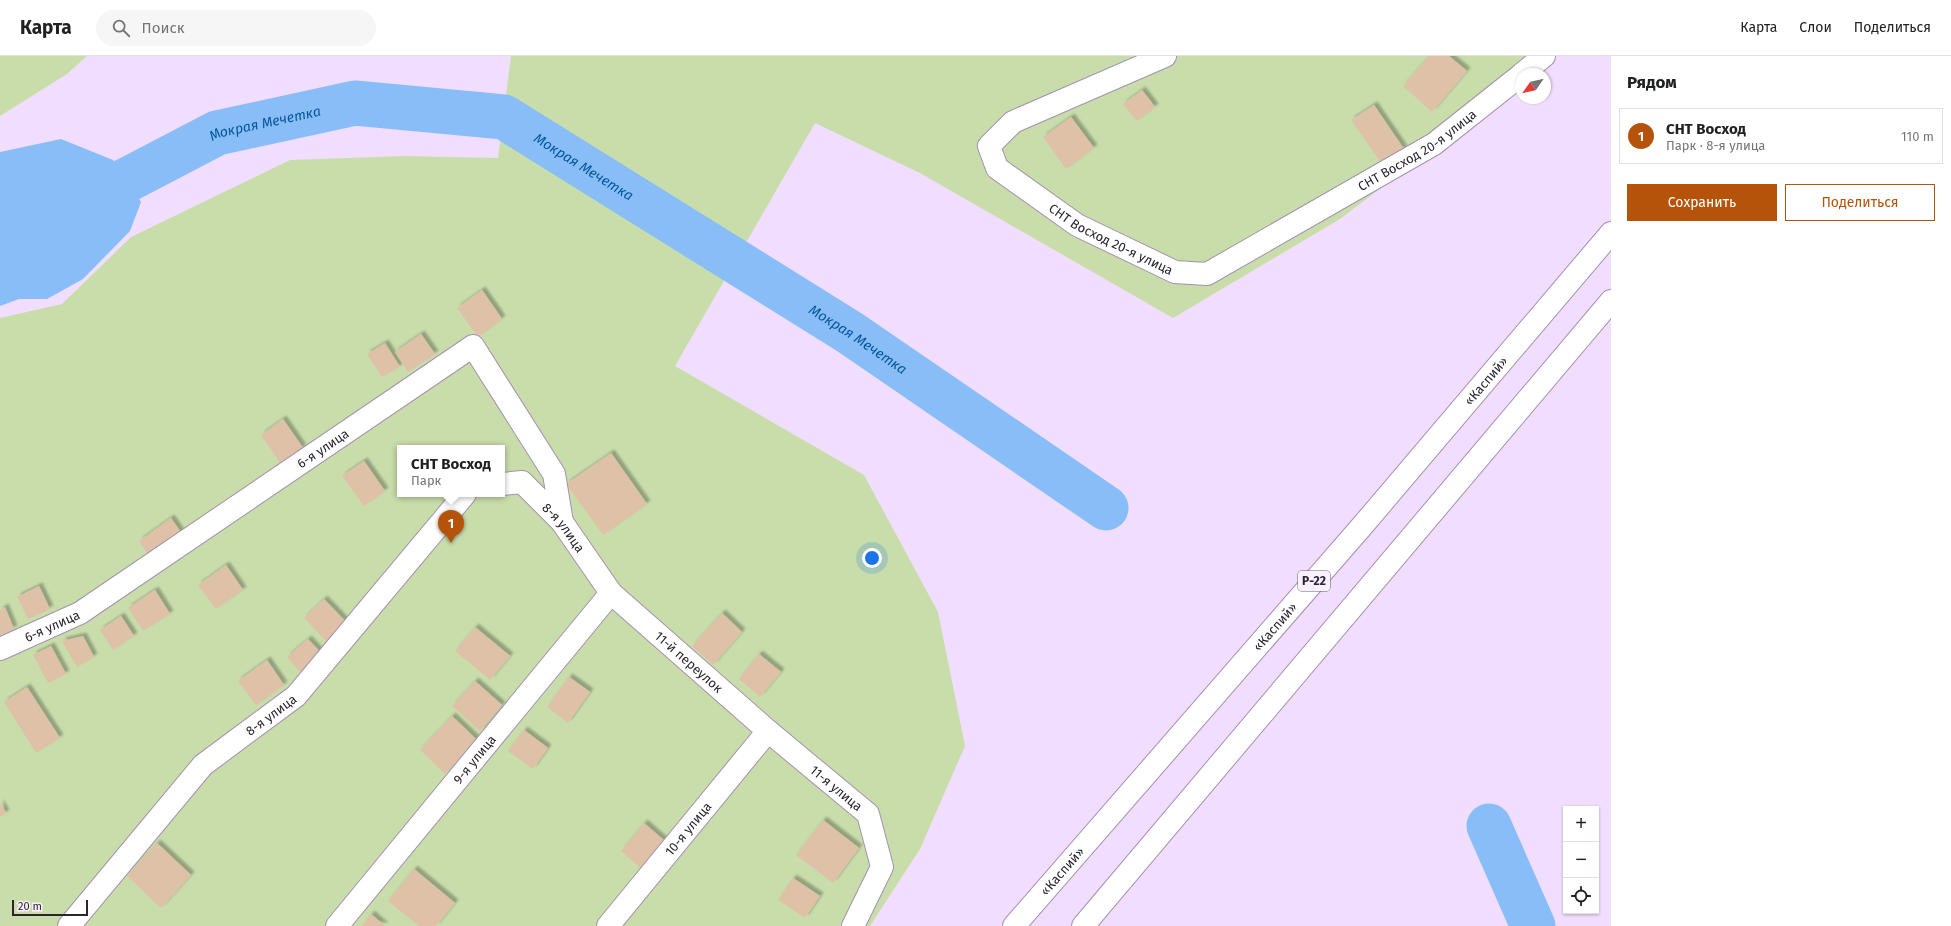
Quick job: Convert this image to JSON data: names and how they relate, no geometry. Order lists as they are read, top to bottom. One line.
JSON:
{"streets":{"main road":["СНТ Восход 20-я улица","«Каспий»","6-я улица","8-я улица","Р-22","11-й переулок","9-я улица","11-я улица","10-я улица"]},"crossings":[["6-я улица","8-я улица"],["8-я улица","11-й переулок"],["8-я улица","9-я улица"],["11-й переулок","9-я улица"],["11-й переулок","11-я улица"],["11-й переулок","10-я улица"],["11-я улица","10-я улица"]],"water":["Мокрая Мечетка"],"scale_bar":"20 m","north":"bottom left","page":{"header":"Карта","search":"Поиск","nav":["Карта","Слои","Поделиться"],"heading":"Рядом","list":[{"mark":"1","name":"СНТ Восход","note":"Парк · 8-я улица","value":"110 m"}],"buttons":["Сохранить","Поделиться"],"popup":["СНТ Восход","Парк"],"pins":"1","map_buttons":["+","−"],"scale":"20 m"}}
